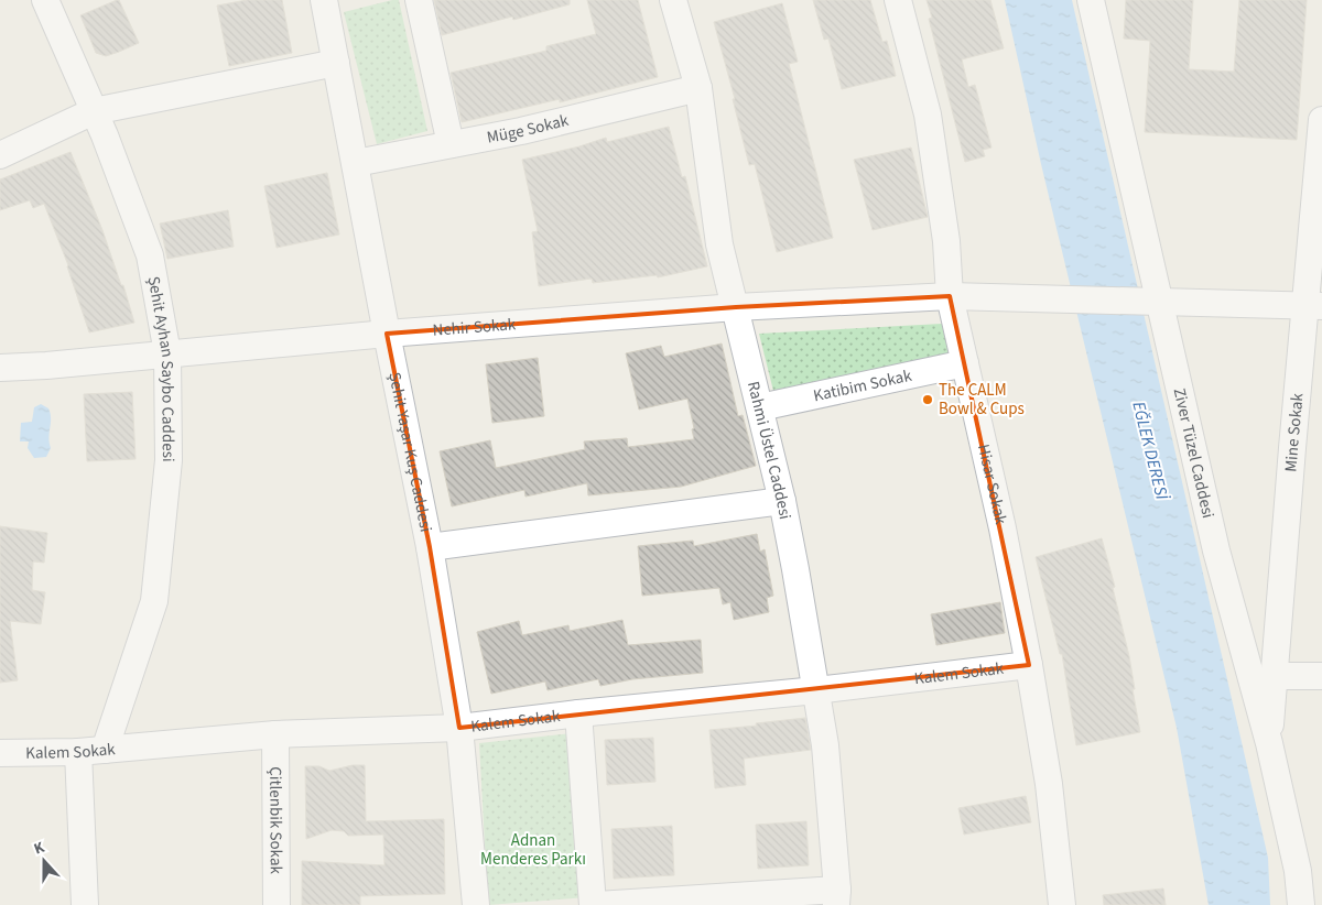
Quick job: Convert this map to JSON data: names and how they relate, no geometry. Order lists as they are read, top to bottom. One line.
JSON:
{"streets":{"street":["Müge Sokak","Nehir Sokak","Şehit Ayhan Saybo Caddesi","Katibim Sokak","Mine Sokak","Rahmi Üstel Caddesi","Şehit Yaşar Kuş Caddesi","Ziver Tüzel Caddesi","Hisar Sokak","Kalem Sokak","Çitlenbik Sokak"]},"crossings":[["Müge Sokak","Rahmi Üstel Caddesi"],["Müge Sokak","Şehit Yaşar Kuş Caddesi"],["Nehir Sokak","Şehit Ayhan Saybo Caddesi"],["Nehir Sokak","Mine Sokak"],["Nehir Sokak","Rahmi Üstel Caddesi"],["Nehir Sokak","Şehit Yaşar Kuş Caddesi"],["Nehir Sokak","Ziver Tüzel Caddesi"],["Nehir Sokak","Hisar Sokak"],["Şehit Ayhan Saybo Caddesi","Kalem Sokak"],["Katibim Sokak","Rahmi Üstel Caddesi"],["Katibim Sokak","Hisar Sokak"],["Mine Sokak","Ziver Tüzel Caddesi"],["Rahmi Üstel Caddesi","Kalem Sokak"],["Şehit Yaşar Kuş Caddesi","Kalem Sokak"],["Hisar Sokak","Kalem Sokak"],["Kalem Sokak","Çitlenbik Sokak"]],"water":["EĞLEK DERESİ"],"parks":["Adnan Menderes Parkı"],"places":["The CALM Bowl & Cups"],"north":"top"}
